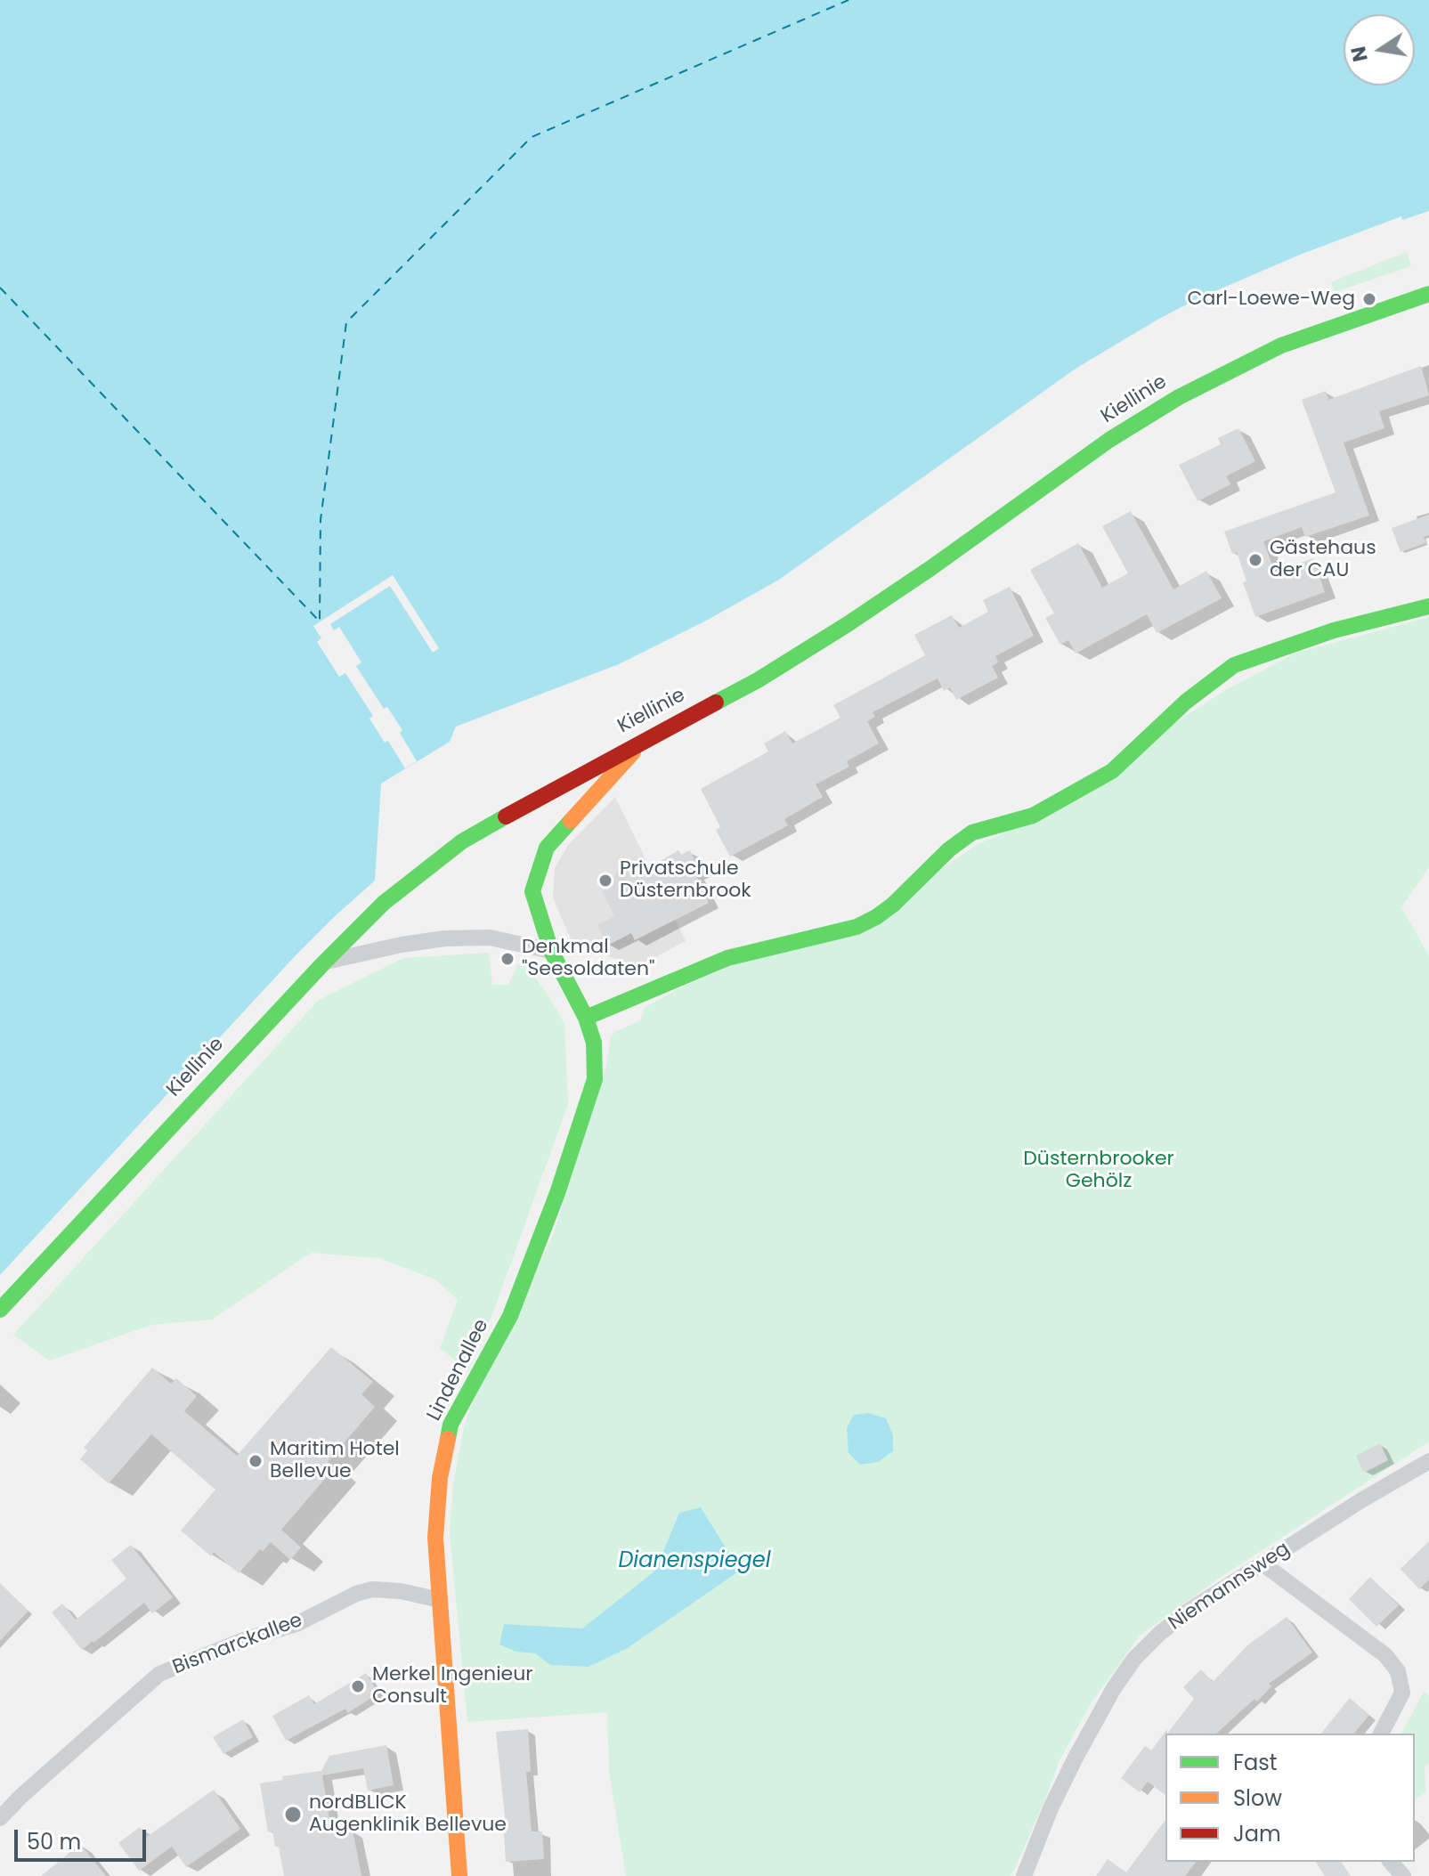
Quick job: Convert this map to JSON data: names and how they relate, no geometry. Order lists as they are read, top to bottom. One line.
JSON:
{"streets":{"street":["Kiellinie","Lindenallee","Niemannsweg","Bismarckallee"]},"crossings":[["Kiellinie","Lindenallee"],["Lindenallee","Bismarckallee"]],"water":["Dianenspiegel"],"parks":["Düsternbrooker Gehölz"],"places":["Carl-Loewe-Weg","Gästehaus der CAU","Privatschule Düsternbrook","Denkmal \"Seesoldaten\"","Maritim Hotel Bellevue","Merkel Ingenieur Consult","nordBLICK Augenklinik Bellevue"],"legend":["Fast","Slow","Jam"],"scale_bar":"50 m","north":"left"}
